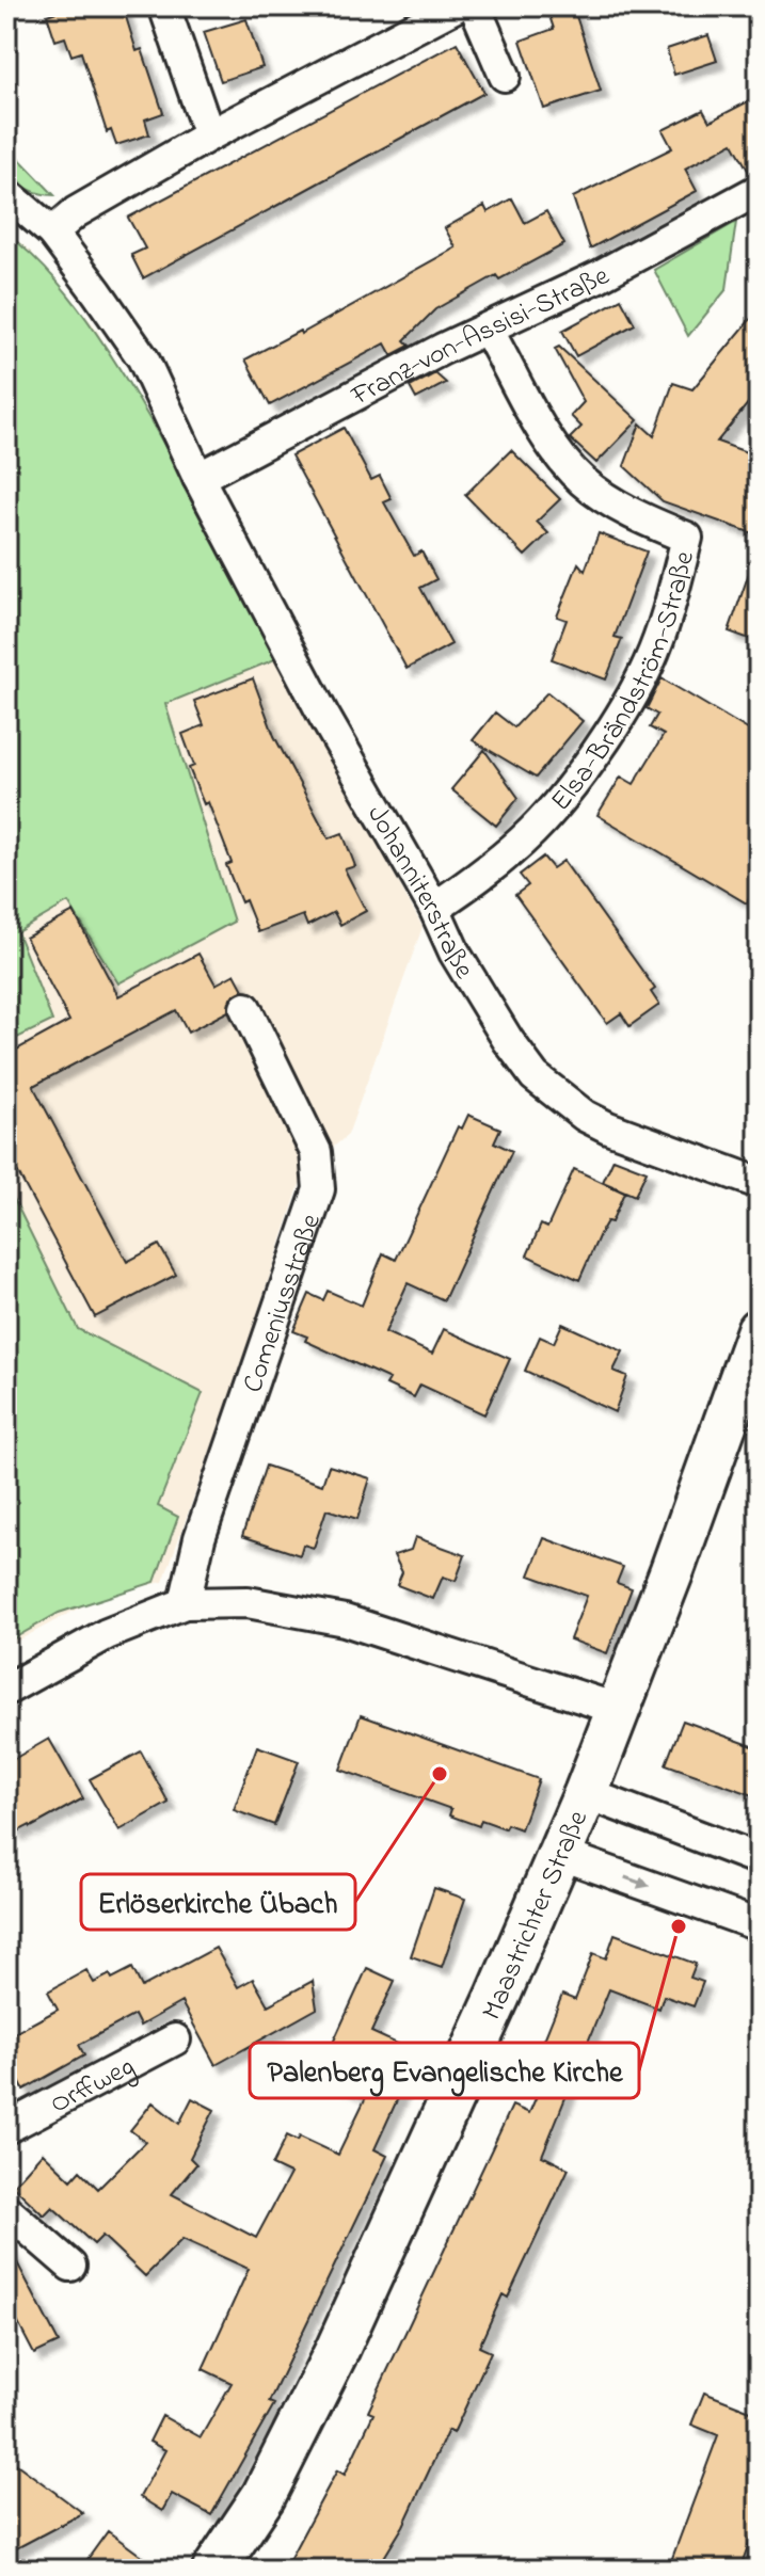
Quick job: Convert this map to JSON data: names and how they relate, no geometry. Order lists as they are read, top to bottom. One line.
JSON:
{"streets":{"street":["Franz-von-Assisi-Straße","Elsa-Brändström-Straße","Johanniterstraße","Comeniusstraße","Maastrichter Straße","Orffweg"]},"crossings":[["Franz-von-Assisi-Straße","Elsa-Brändström-Straße"],["Franz-von-Assisi-Straße","Johanniterstraße"],["Elsa-Brändström-Straße","Johanniterstraße"]],"places":["Erlöserkirche Übach","Palenberg Evangelische Kirche"]}
